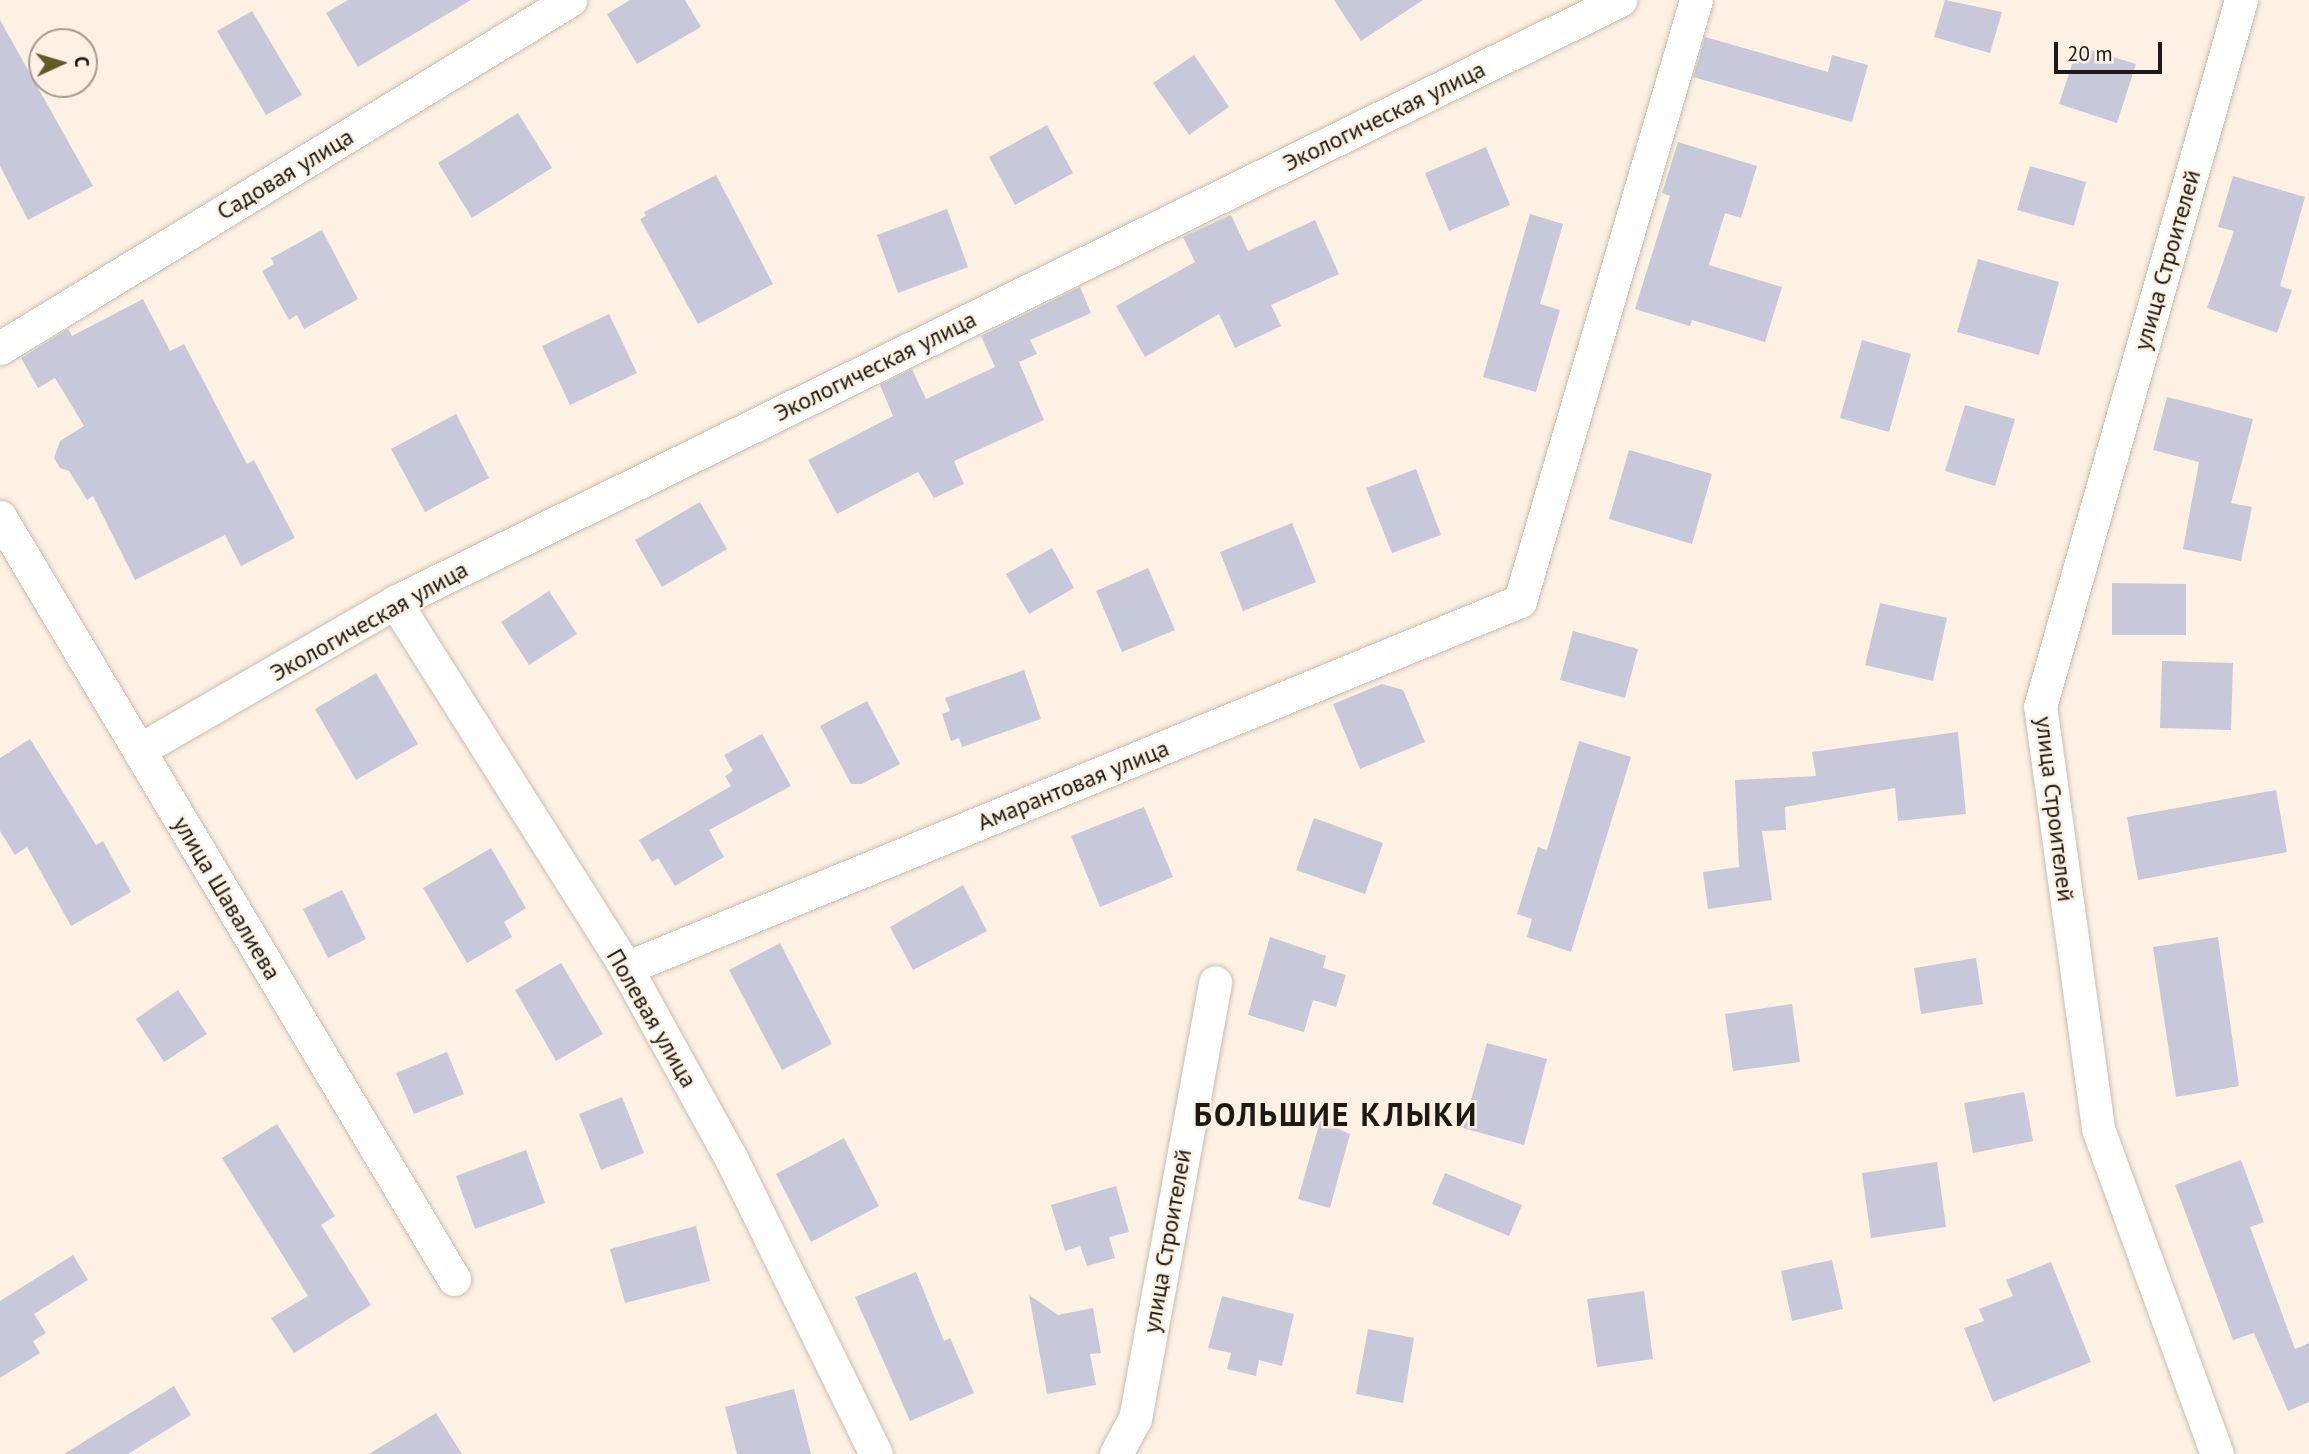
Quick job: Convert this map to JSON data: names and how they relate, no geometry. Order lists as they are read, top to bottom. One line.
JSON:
{"streets":{"street":["Экологическая улица","Садовая улица","улица Строителей","Амарантовая улица","улица Шавалиева","Полевая улица"]},"crossings":[["Экологическая улица","улица Шавалиева"],["Экологическая улица","Полевая улица"],["Амарантовая улица","Полевая улица"]],"districts":["БОЛЬШИЕ КЛЫКИ"],"scale_bar":"20 m","north":"right"}
